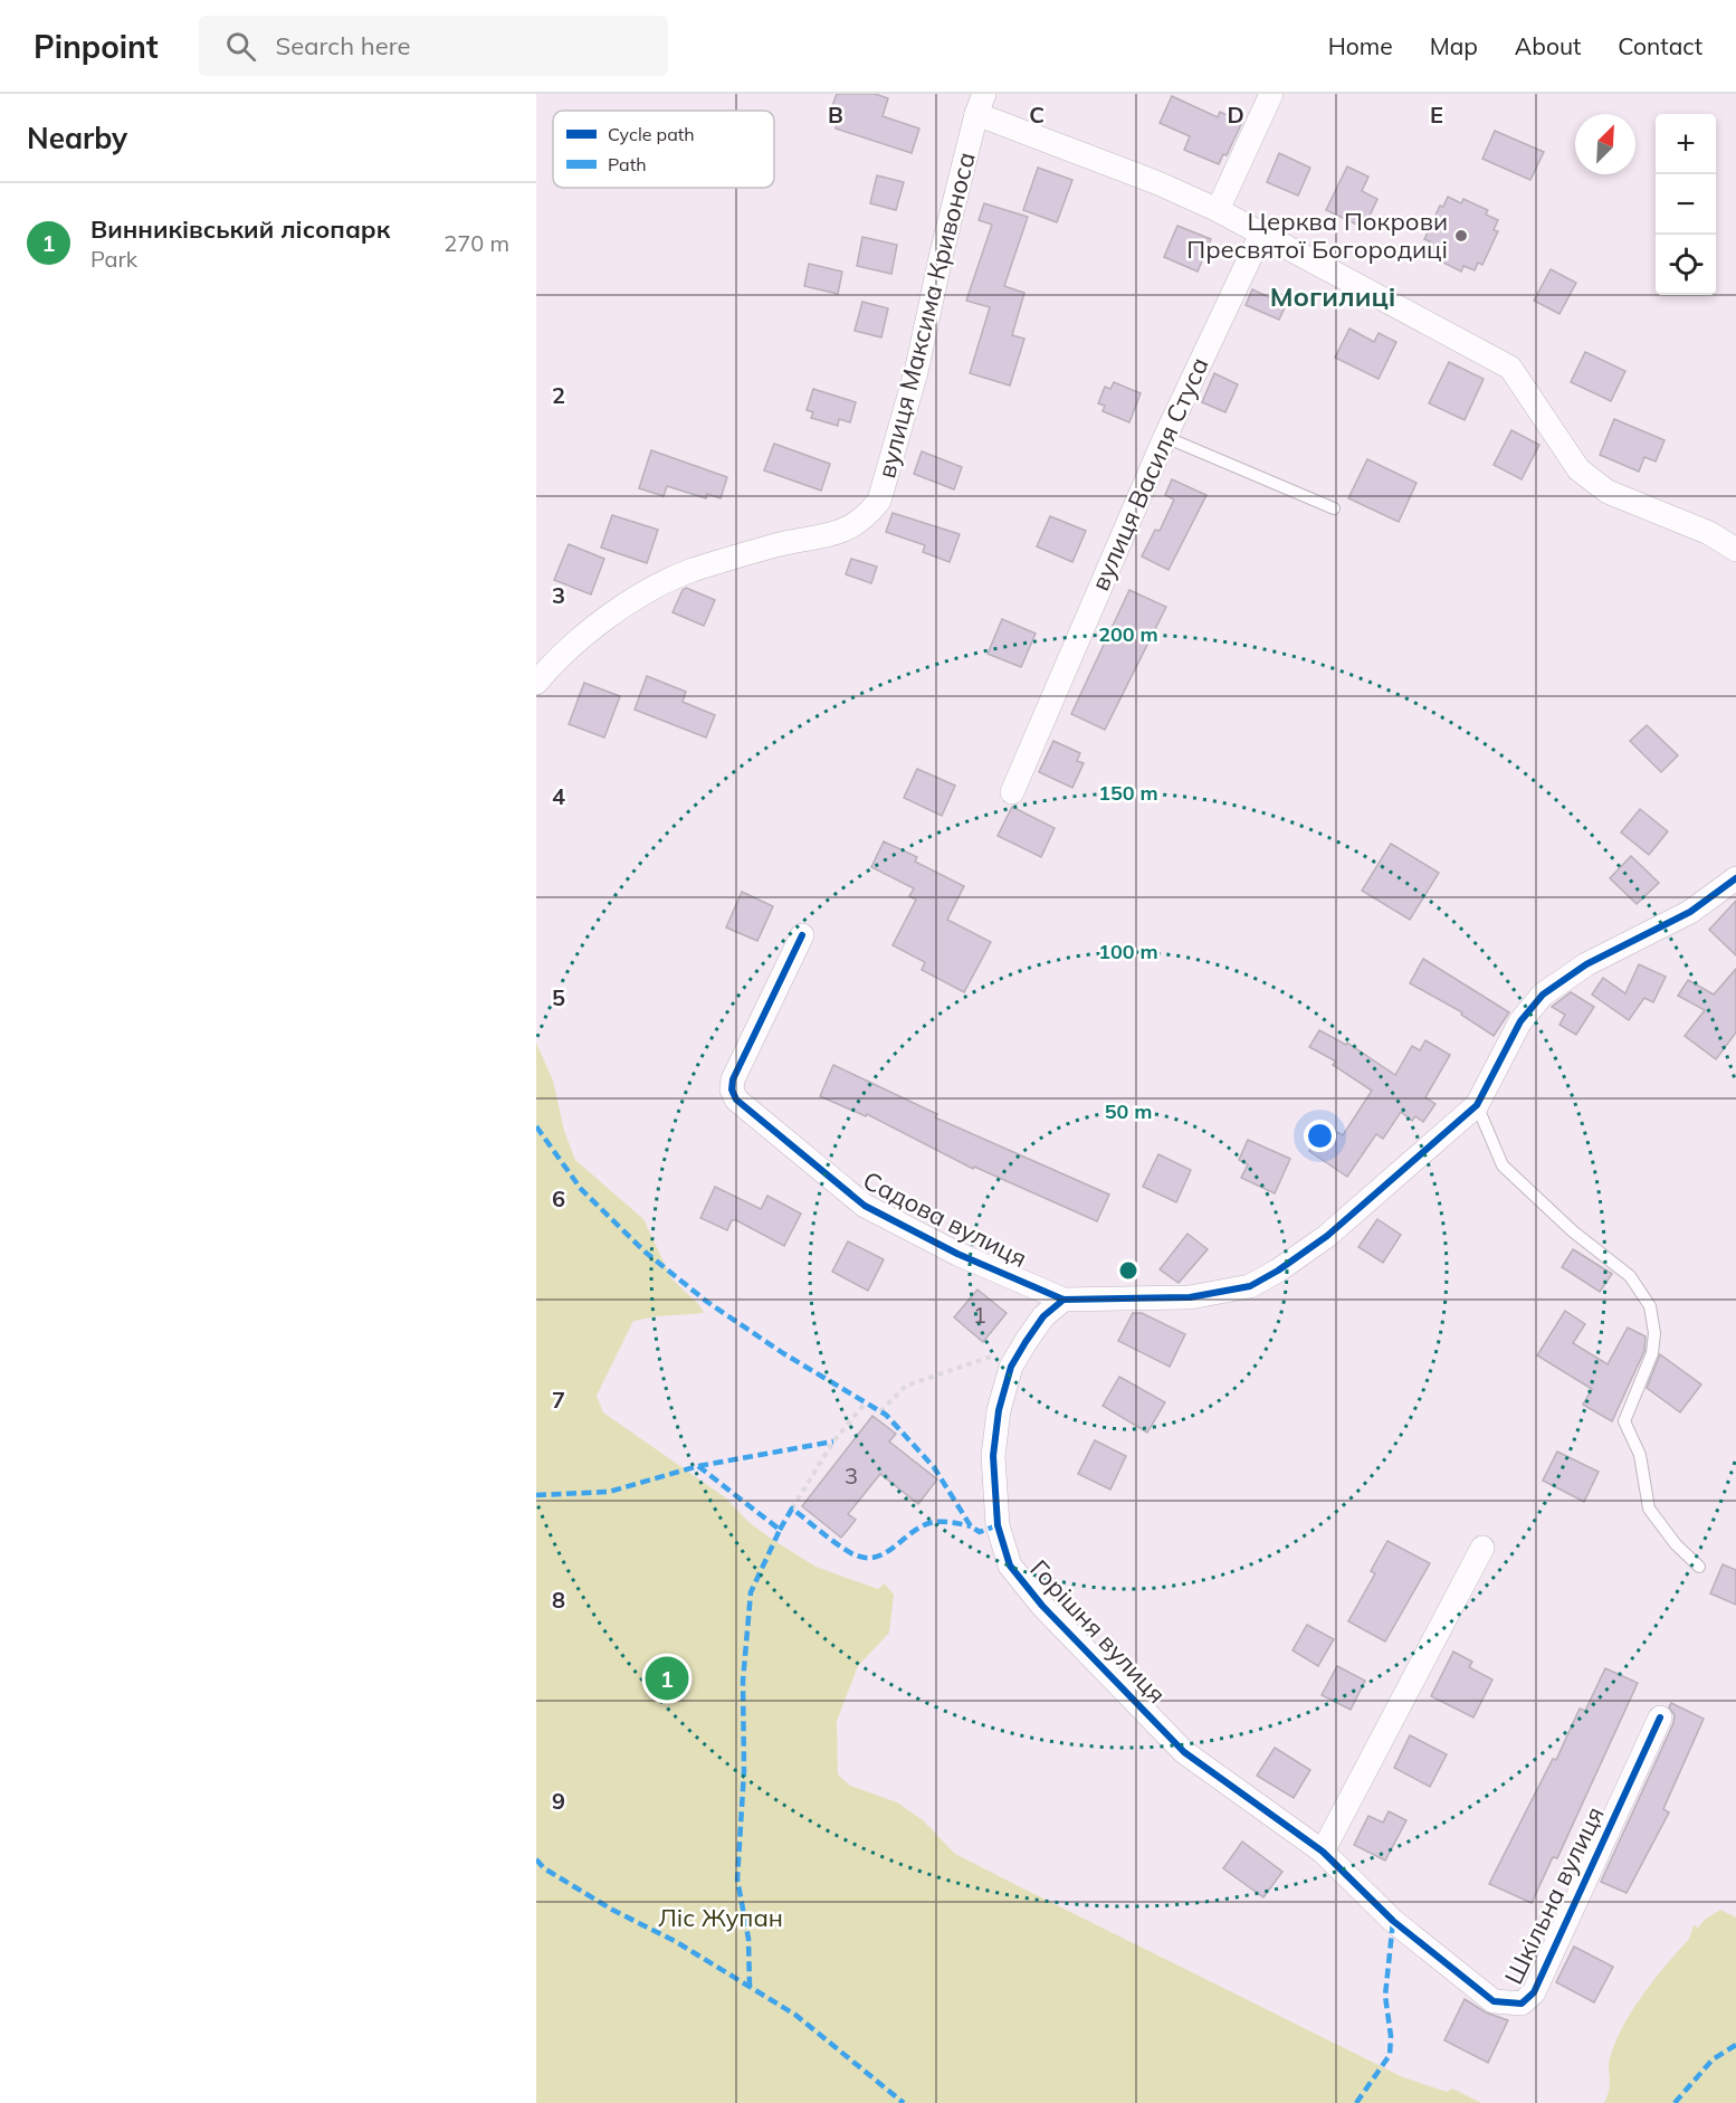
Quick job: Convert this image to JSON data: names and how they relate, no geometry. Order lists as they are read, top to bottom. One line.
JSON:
{"streets":{"street":["вулиця Максима Кривоноса","вулиця Василя Стуса","Садова вулиця","Горішня вулиця","Шкільна вулиця"]},"crossings":[["Садова вулиця","Горішня вулиця"],["Горішня вулиця","Шкільна вулиця"]],"districts":["Могилиці"],"parks":["Ліс Жупан"],"places":["Церква Покрови Пресвятої Богородиці"],"house_numbers":["1","3"],"legend":["Cycle path","Path"],"north":"top right","page":{"header":"Pinpoint","search":"Search here","nav":["Home","Map","About","Contact"],"heading":"Nearby","map_buttons":["+","−"],"list":[{"mark":"1","name":"Винниківський лісопарк","note":"Park","value":"270 m"}],"pins":"1"},"grid":{"columns":["B","C","D","E"],"rows":["2","3","4","5","6","7","8","9"]},"rings":["200 m","150 m","100 m","50 m"]}
